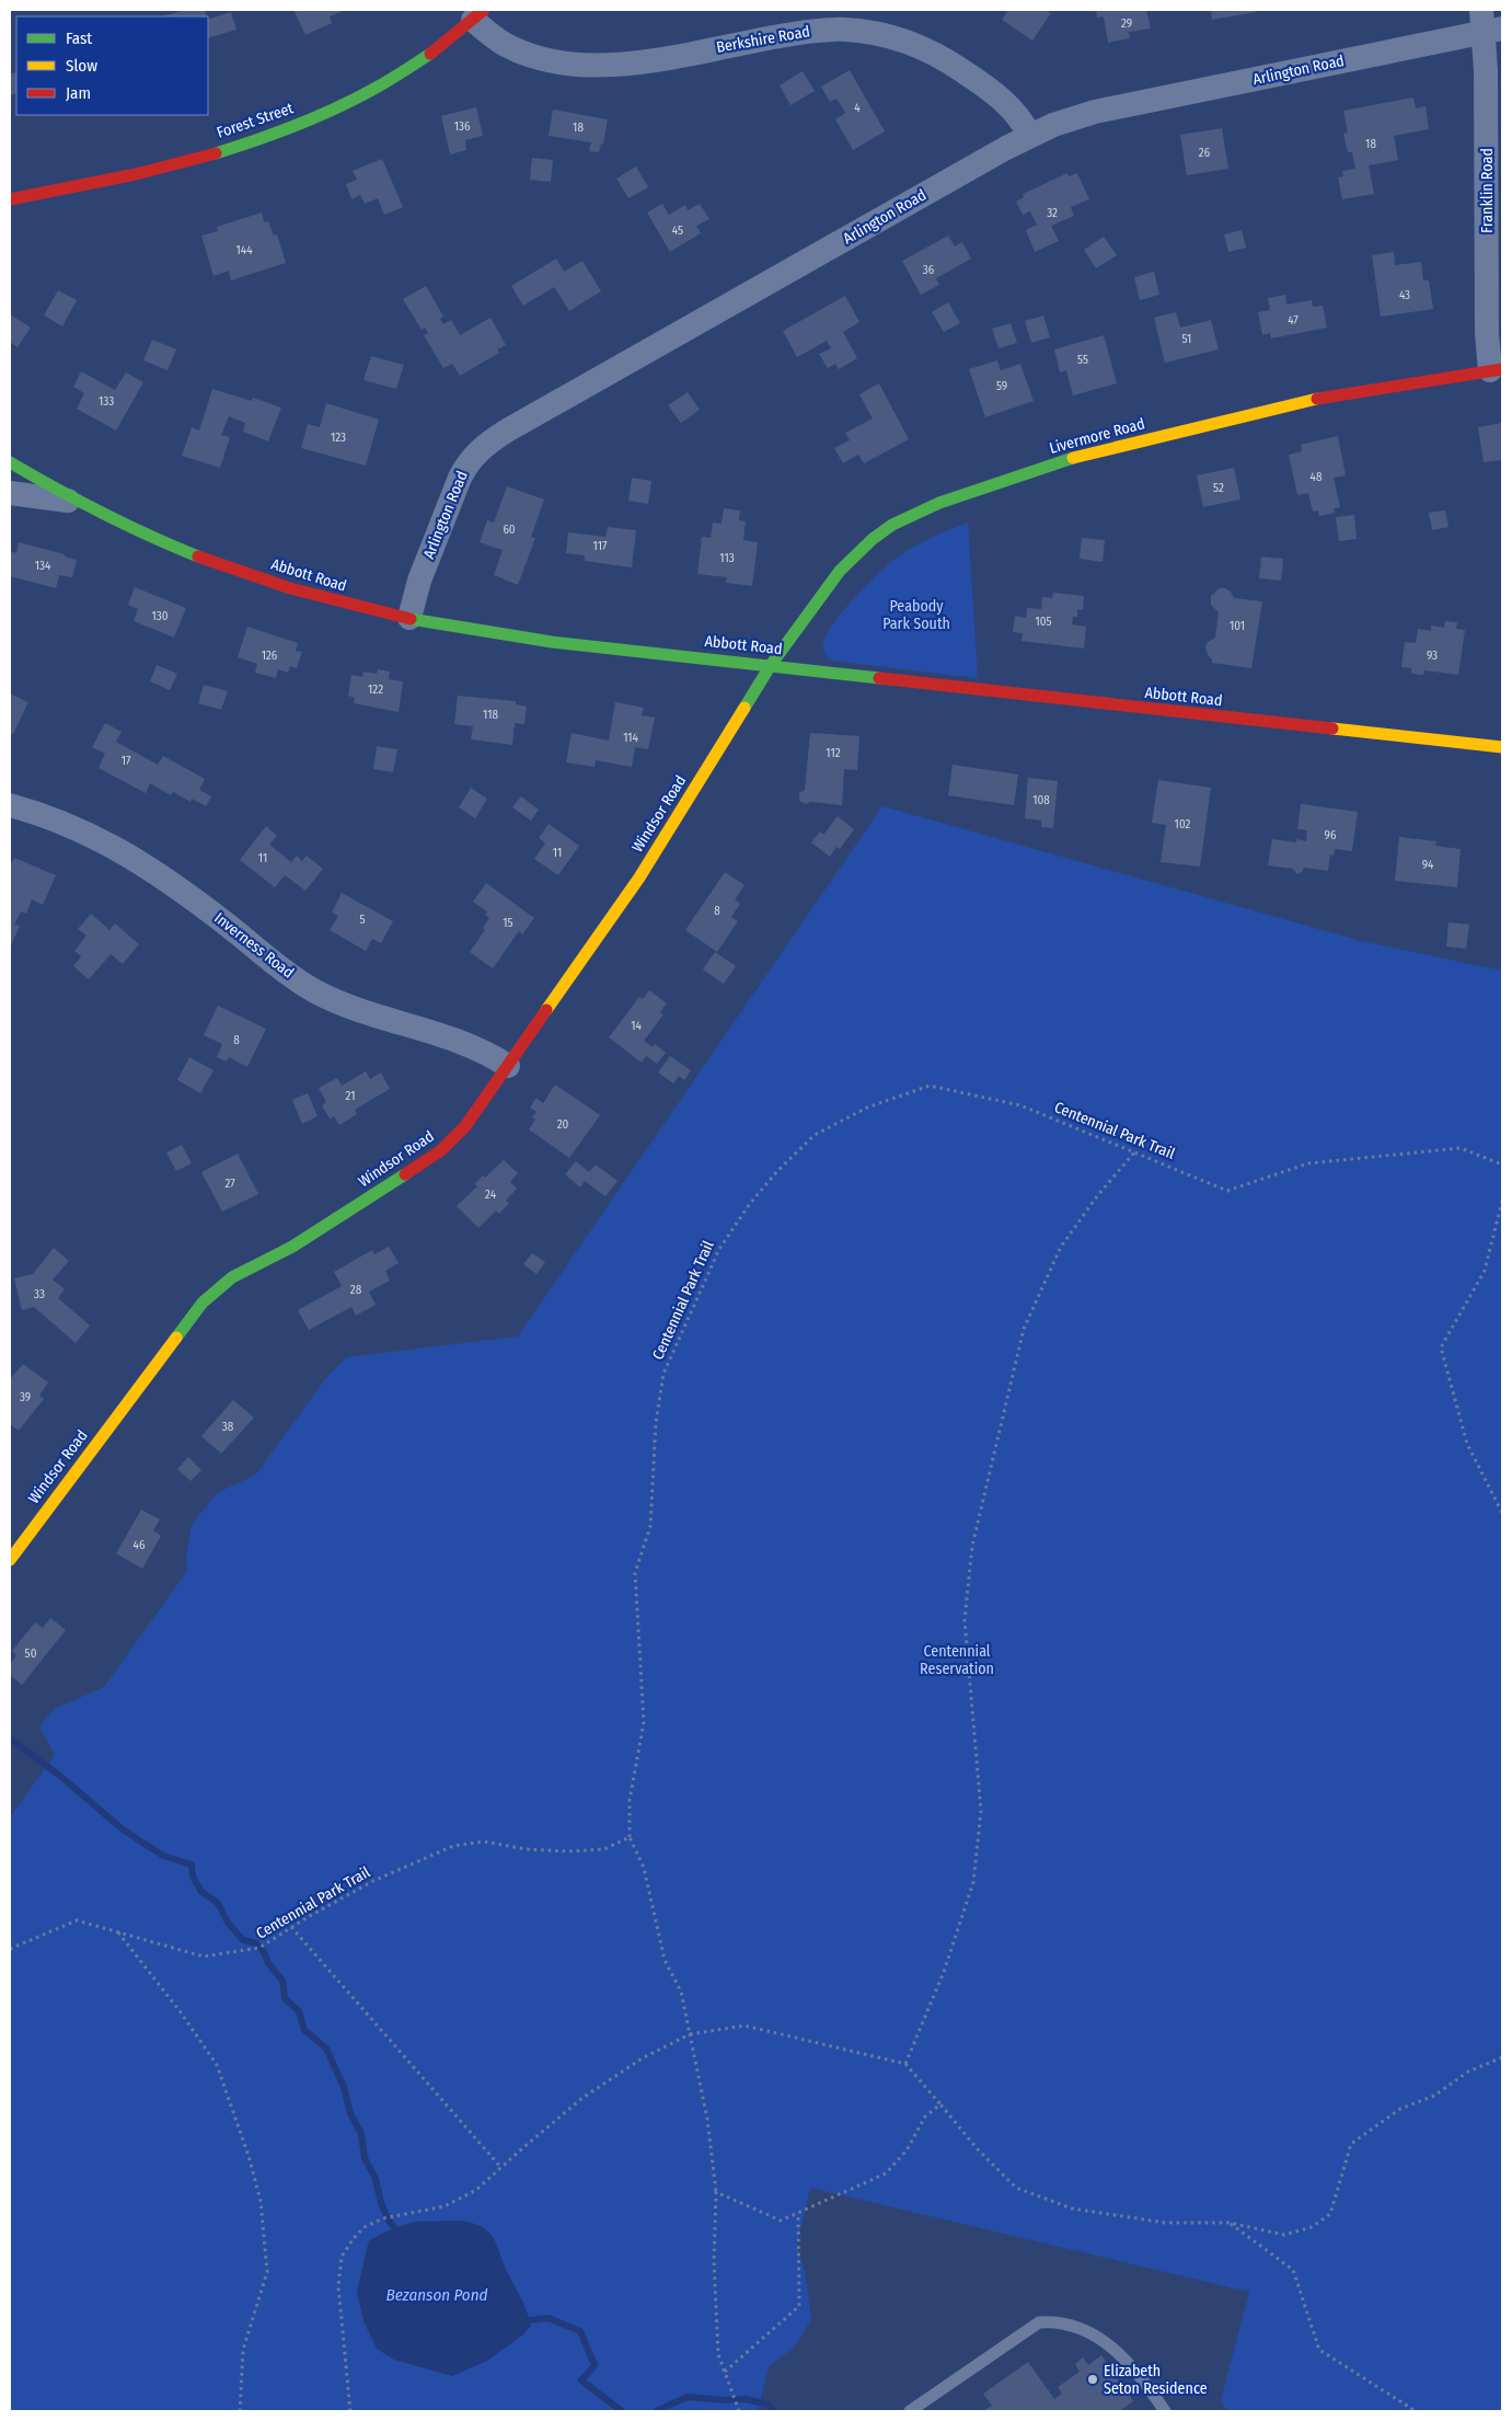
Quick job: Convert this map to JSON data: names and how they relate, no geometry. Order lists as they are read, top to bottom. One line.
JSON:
{"streets":{"street":["Berkshire Road","Arlington Road","Forest Street","Franklin Road","Livermore Road","Abbott Road","Windsor Road","Inverness Road"],"path":["Centennial Park Trail"]},"crossings":[["Berkshire Road","Arlington Road"],["Berkshire Road","Forest Street"],["Arlington Road","Franklin Road"],["Arlington Road","Abbott Road"],["Franklin Road","Livermore Road"],["Livermore Road","Abbott Road"],["Livermore Road","Windsor Road"],["Abbott Road","Windsor Road"],["Windsor Road","Inverness Road"]],"water":["Bezanson Pond"],"parks":["Peabody Park South","Centennial Reservation"],"places":["Elizabeth Seton Residence"],"house_numbers":["29","4","136","18","18","26","32","45","144","36","43","47","51","55","59","133","123","48","52","60","117","113","134","130","105","101","126","93","122","118","114","112","17","108","102","96","11","11","94","8","5","15","14","8","21","20","27","24","28","33","39","38","46","50"],"legend":["Fast","Slow","Jam"]}
